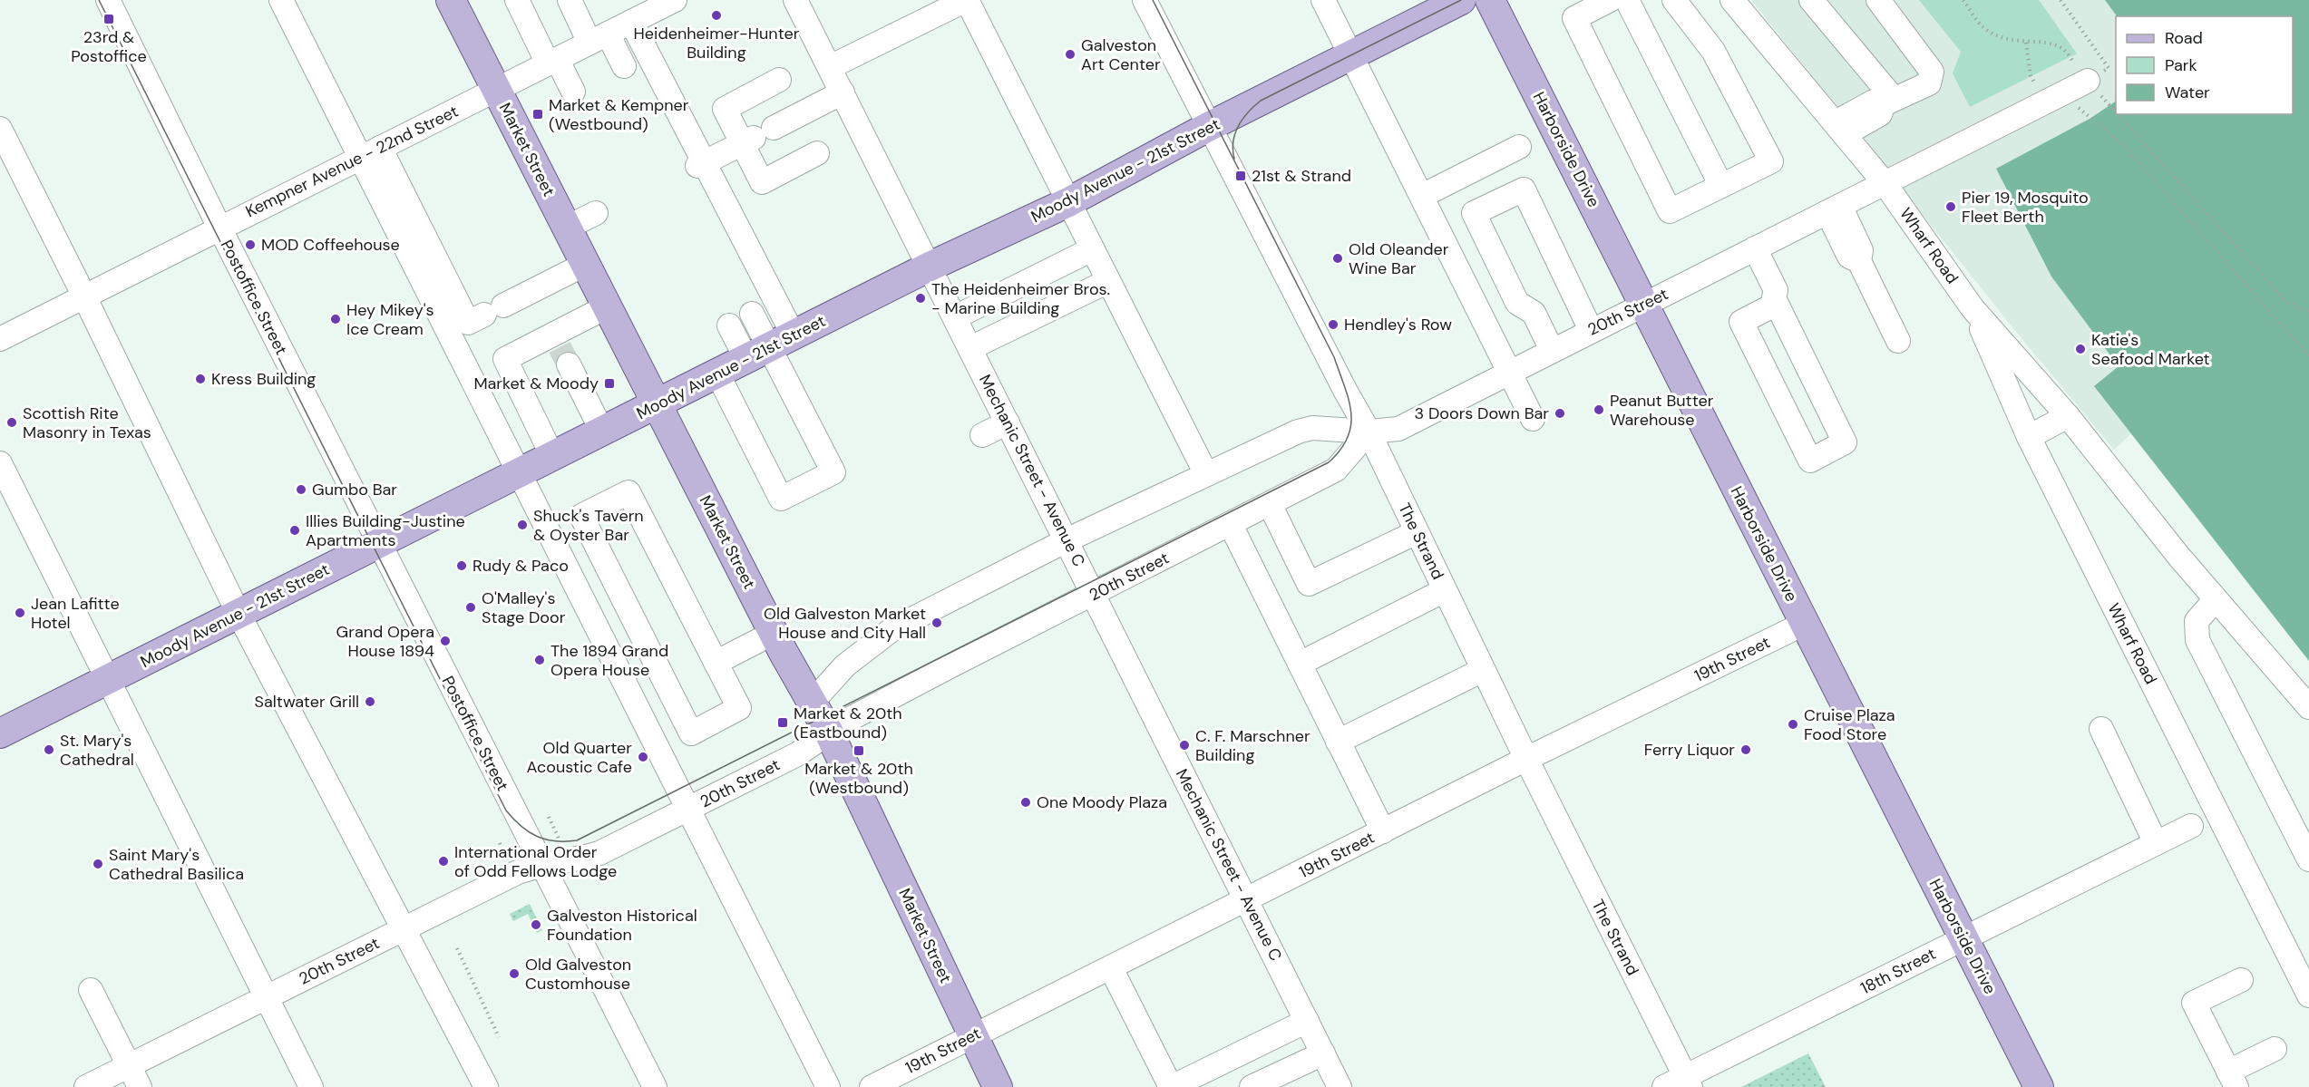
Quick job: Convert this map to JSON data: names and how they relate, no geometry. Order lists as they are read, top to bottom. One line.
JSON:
{"streets":{"main road":["Market Street","Harborside Drive","Moody Avenue - 21st Street"],"street":["Kempner Avenue - 22nd Street","Wharf Road","Postoffice Street","20th Street","Mechanic Street - Avenue C","The Strand","19th Street","18th Street"]},"crossings":[["Market Street","Kempner Avenue - 22nd Street"],["Market Street","Moody Avenue - 21st Street"],["Market Street","20th Street"],["Market Street","19th Street"],["Harborside Drive","20th Street"],["Harborside Drive","19th Street"],["Harborside Drive","18th Street"],["Kempner Avenue - 22nd Street","Postoffice Street"],["Moody Avenue - 21st Street","Postoffice Street"],["Moody Avenue - 21st Street","Mechanic Street - Avenue C"],["Moody Avenue - 21st Street","The Strand"],["Wharf Road","20th Street"],["Postoffice Street","20th Street"],["20th Street","Mechanic Street - Avenue C"],["20th Street","The Strand"],["Mechanic Street - Avenue C","19th Street"],["The Strand","19th Street"],["The Strand","18th Street"]],"places":{"other":["Heidenheimer-Hunter Building","Galveston Art Center","Pier 19, Mosquito Fleet Berth","MOD Coffeehouse","Old Oleander Wine Bar","The Heidenheimer Bros. - Marine Building","Hey Mikey's Ice Cream","Hendley's Row","Katie's Seafood Market","Kress Building","Peanut Butter Warehouse","3 Doors Down Bar","Scottish Rite Masonry in Texas","Gumbo Bar","Shuck's Tavern & Oyster Bar","Illies Building-Justine Apartments","Rudy & Paco","O'Malley's Stage Door","Jean Lafitte Hotel","Old Galveston Market House and City Hall","Grand Opera House 1894","The 1894 Grand Opera House","Saltwater Grill","Cruise Plaza Food Store","C. F. Marschner Building","St. Mary's Cathedral","Ferry Liquor","Old Quarter Acoustic Cafe","One Moody Plaza","International Order of Odd Fellows Lodge","Saint Mary's Cathedral Basilica","Galveston Historical Foundation","Old Galveston Customhouse"],"transit":["23rd & Postoffice","Market & Kempner (Westbound)","21st & Strand","Market & Moody","Market & 20th (Eastbound)","Market & 20th (Westbound)"]},"legend":["Road","Park","Water"]}
